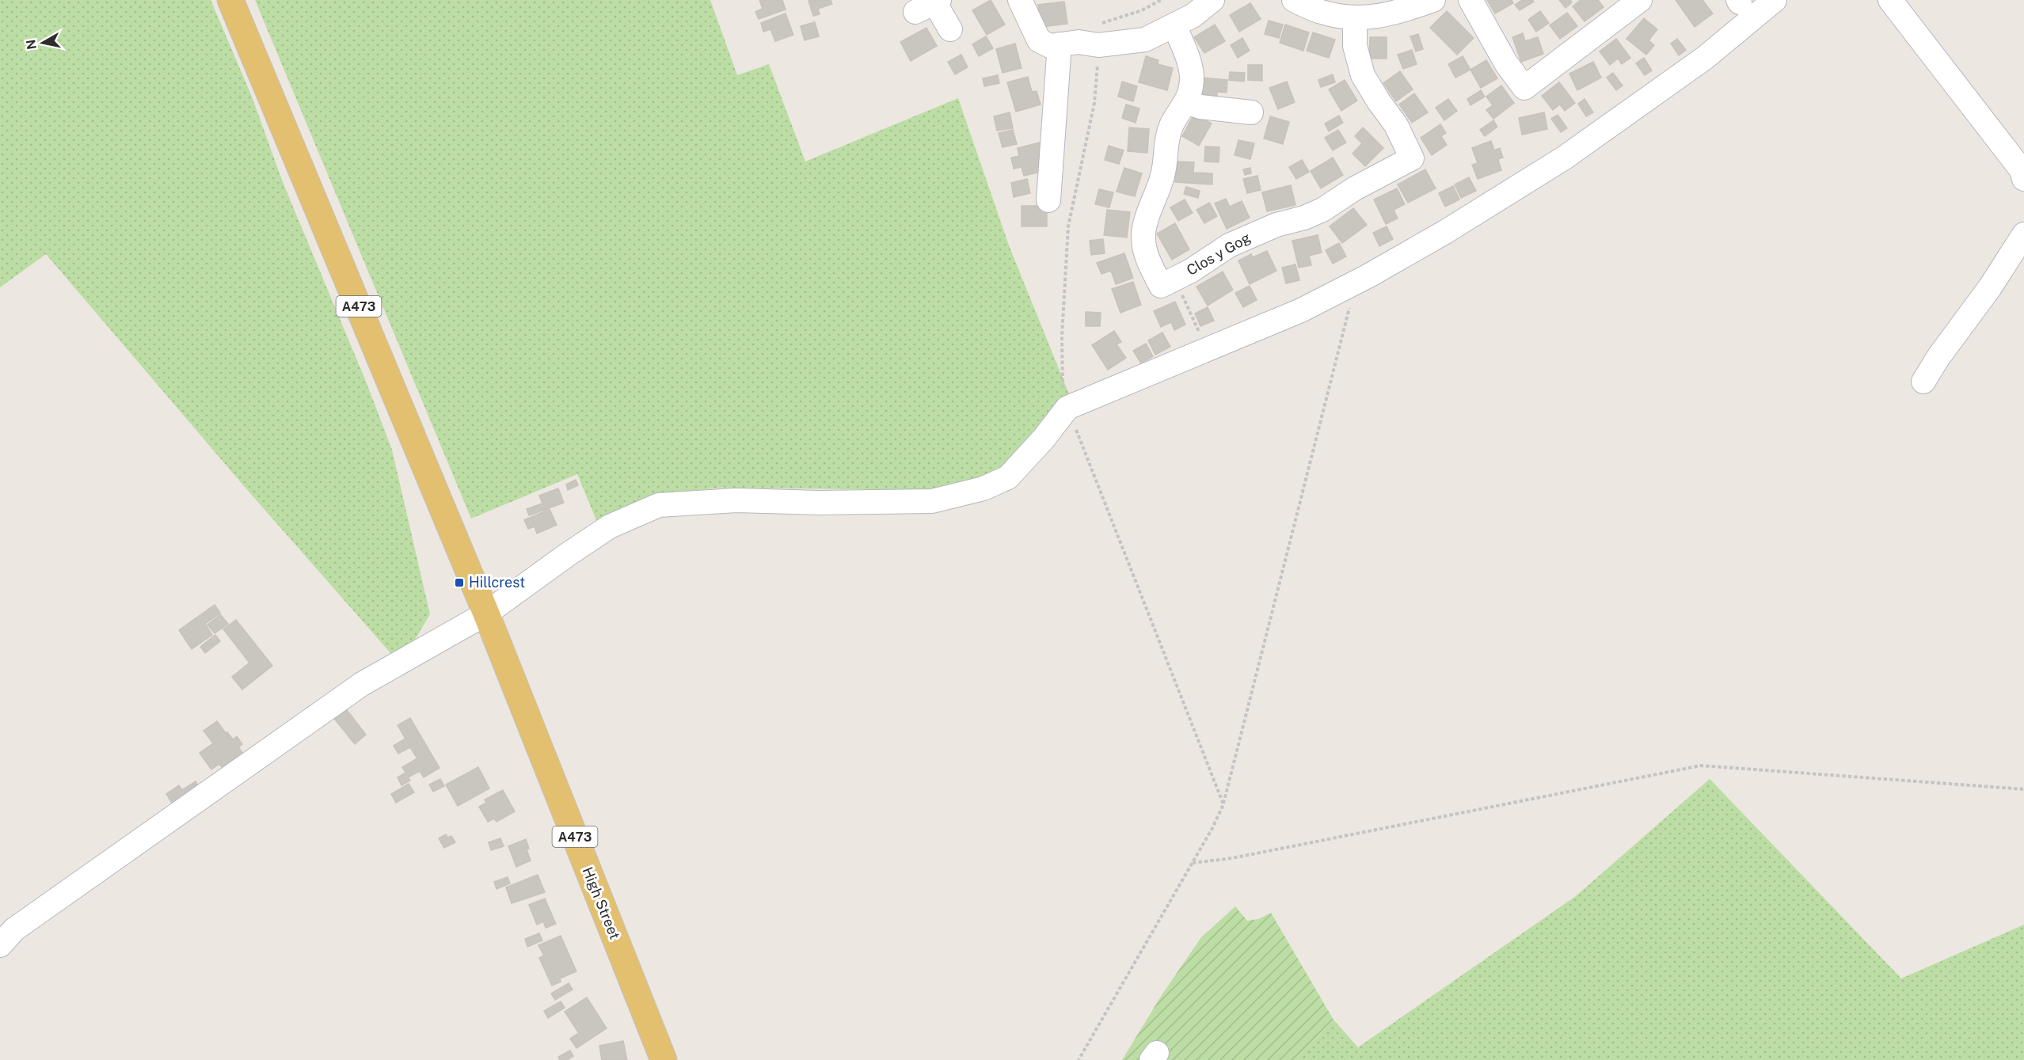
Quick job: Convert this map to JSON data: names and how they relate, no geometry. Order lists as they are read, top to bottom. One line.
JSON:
{"streets":{"main road":["A473","High Street"],"street":["Clos y Gog"]},"crossings":[["A473","High Street"]],"places":{"transit":["Hillcrest"]},"north":"left"}
